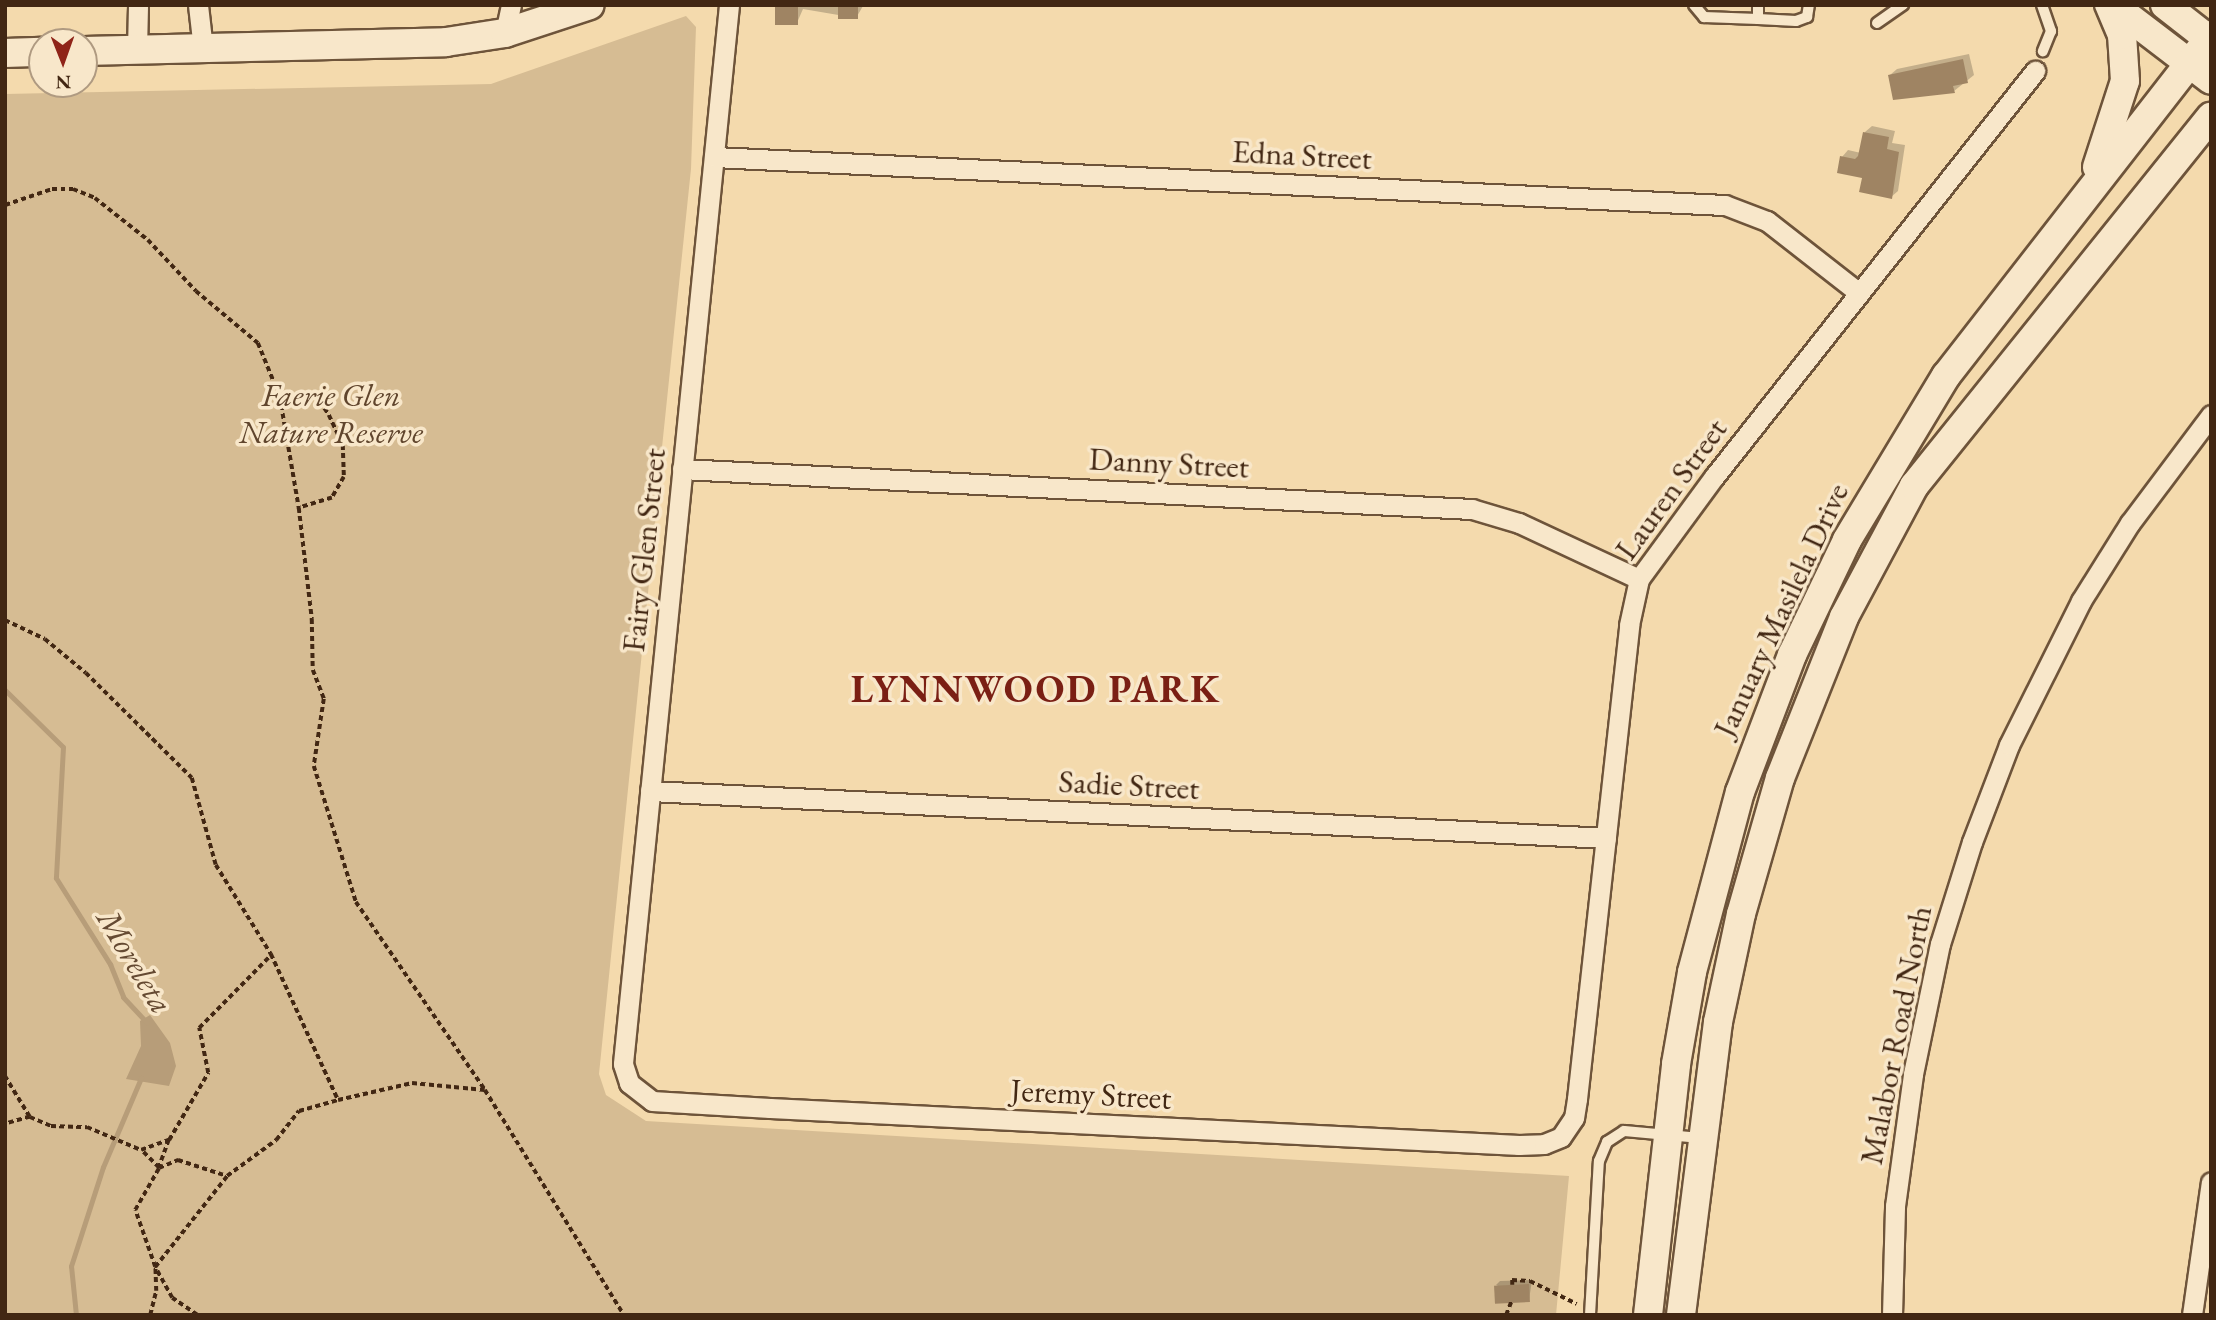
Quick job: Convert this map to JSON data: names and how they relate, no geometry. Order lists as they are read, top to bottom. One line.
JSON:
{"streets":{"main road":["January Masilela Drive"],"street":["Edna Street","Danny Street","Lauren Street","Fairy Glen Street","Sadie Street","Malabor Road North","Jeremy Street"]},"crossings":[["Edna Street","Lauren Street"],["Edna Street","Fairy Glen Street"],["Danny Street","Lauren Street"],["Danny Street","Fairy Glen Street"],["Lauren Street","Sadie Street"],["Lauren Street","Jeremy Street"],["Fairy Glen Street","Sadie Street"],["Fairy Glen Street","Jeremy Street"]],"districts":["LYNNWOOD PARK"],"water":["Moreleta"],"parks":["Faerie Glen Nature Reserve"],"north":"bottom"}
